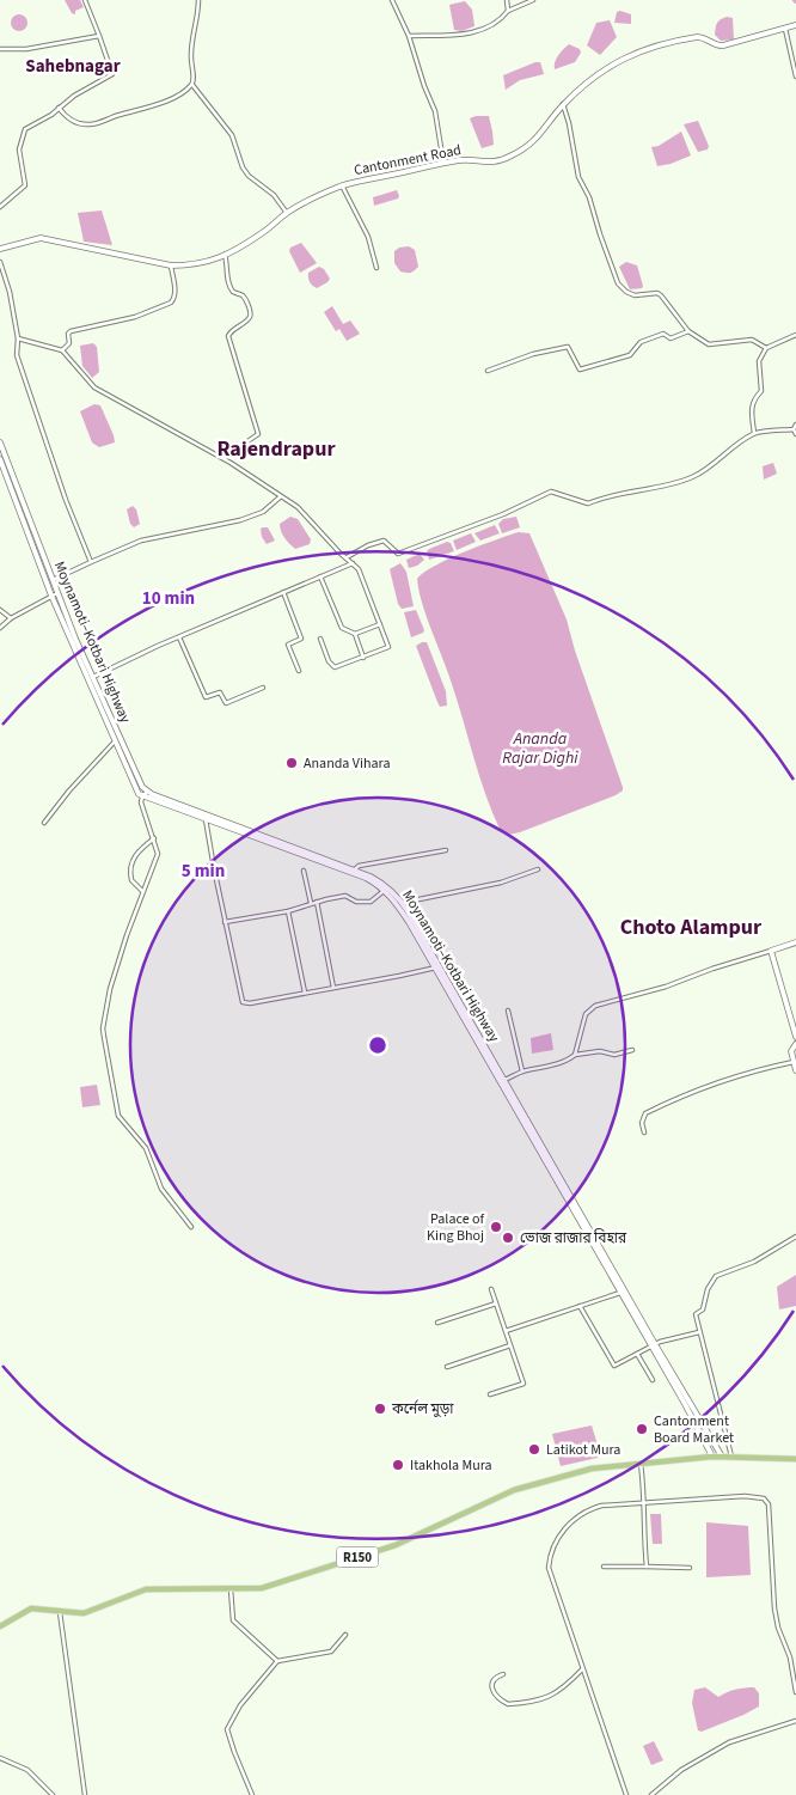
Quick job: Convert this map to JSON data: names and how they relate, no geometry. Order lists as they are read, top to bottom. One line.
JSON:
{"streets":{"main road":["Cantonment Road","Moynamoti–Kotbari Highway","R150"]},"crossings":[["Moynamoti–Kotbari Highway","R150"]],"districts":["Sahebnagar","Rajendrapur","Choto Alampur"],"water":["Ananda Rajar Dighi"],"places":["Ananda Vihara","Palace of King Bhoj","ভোজ রাজার বিহার","কর্নেল মুড়া","Cantonment Board Market","Latikot Mura","Itakhola Mura"],"rings":["10 min","5 min"]}
